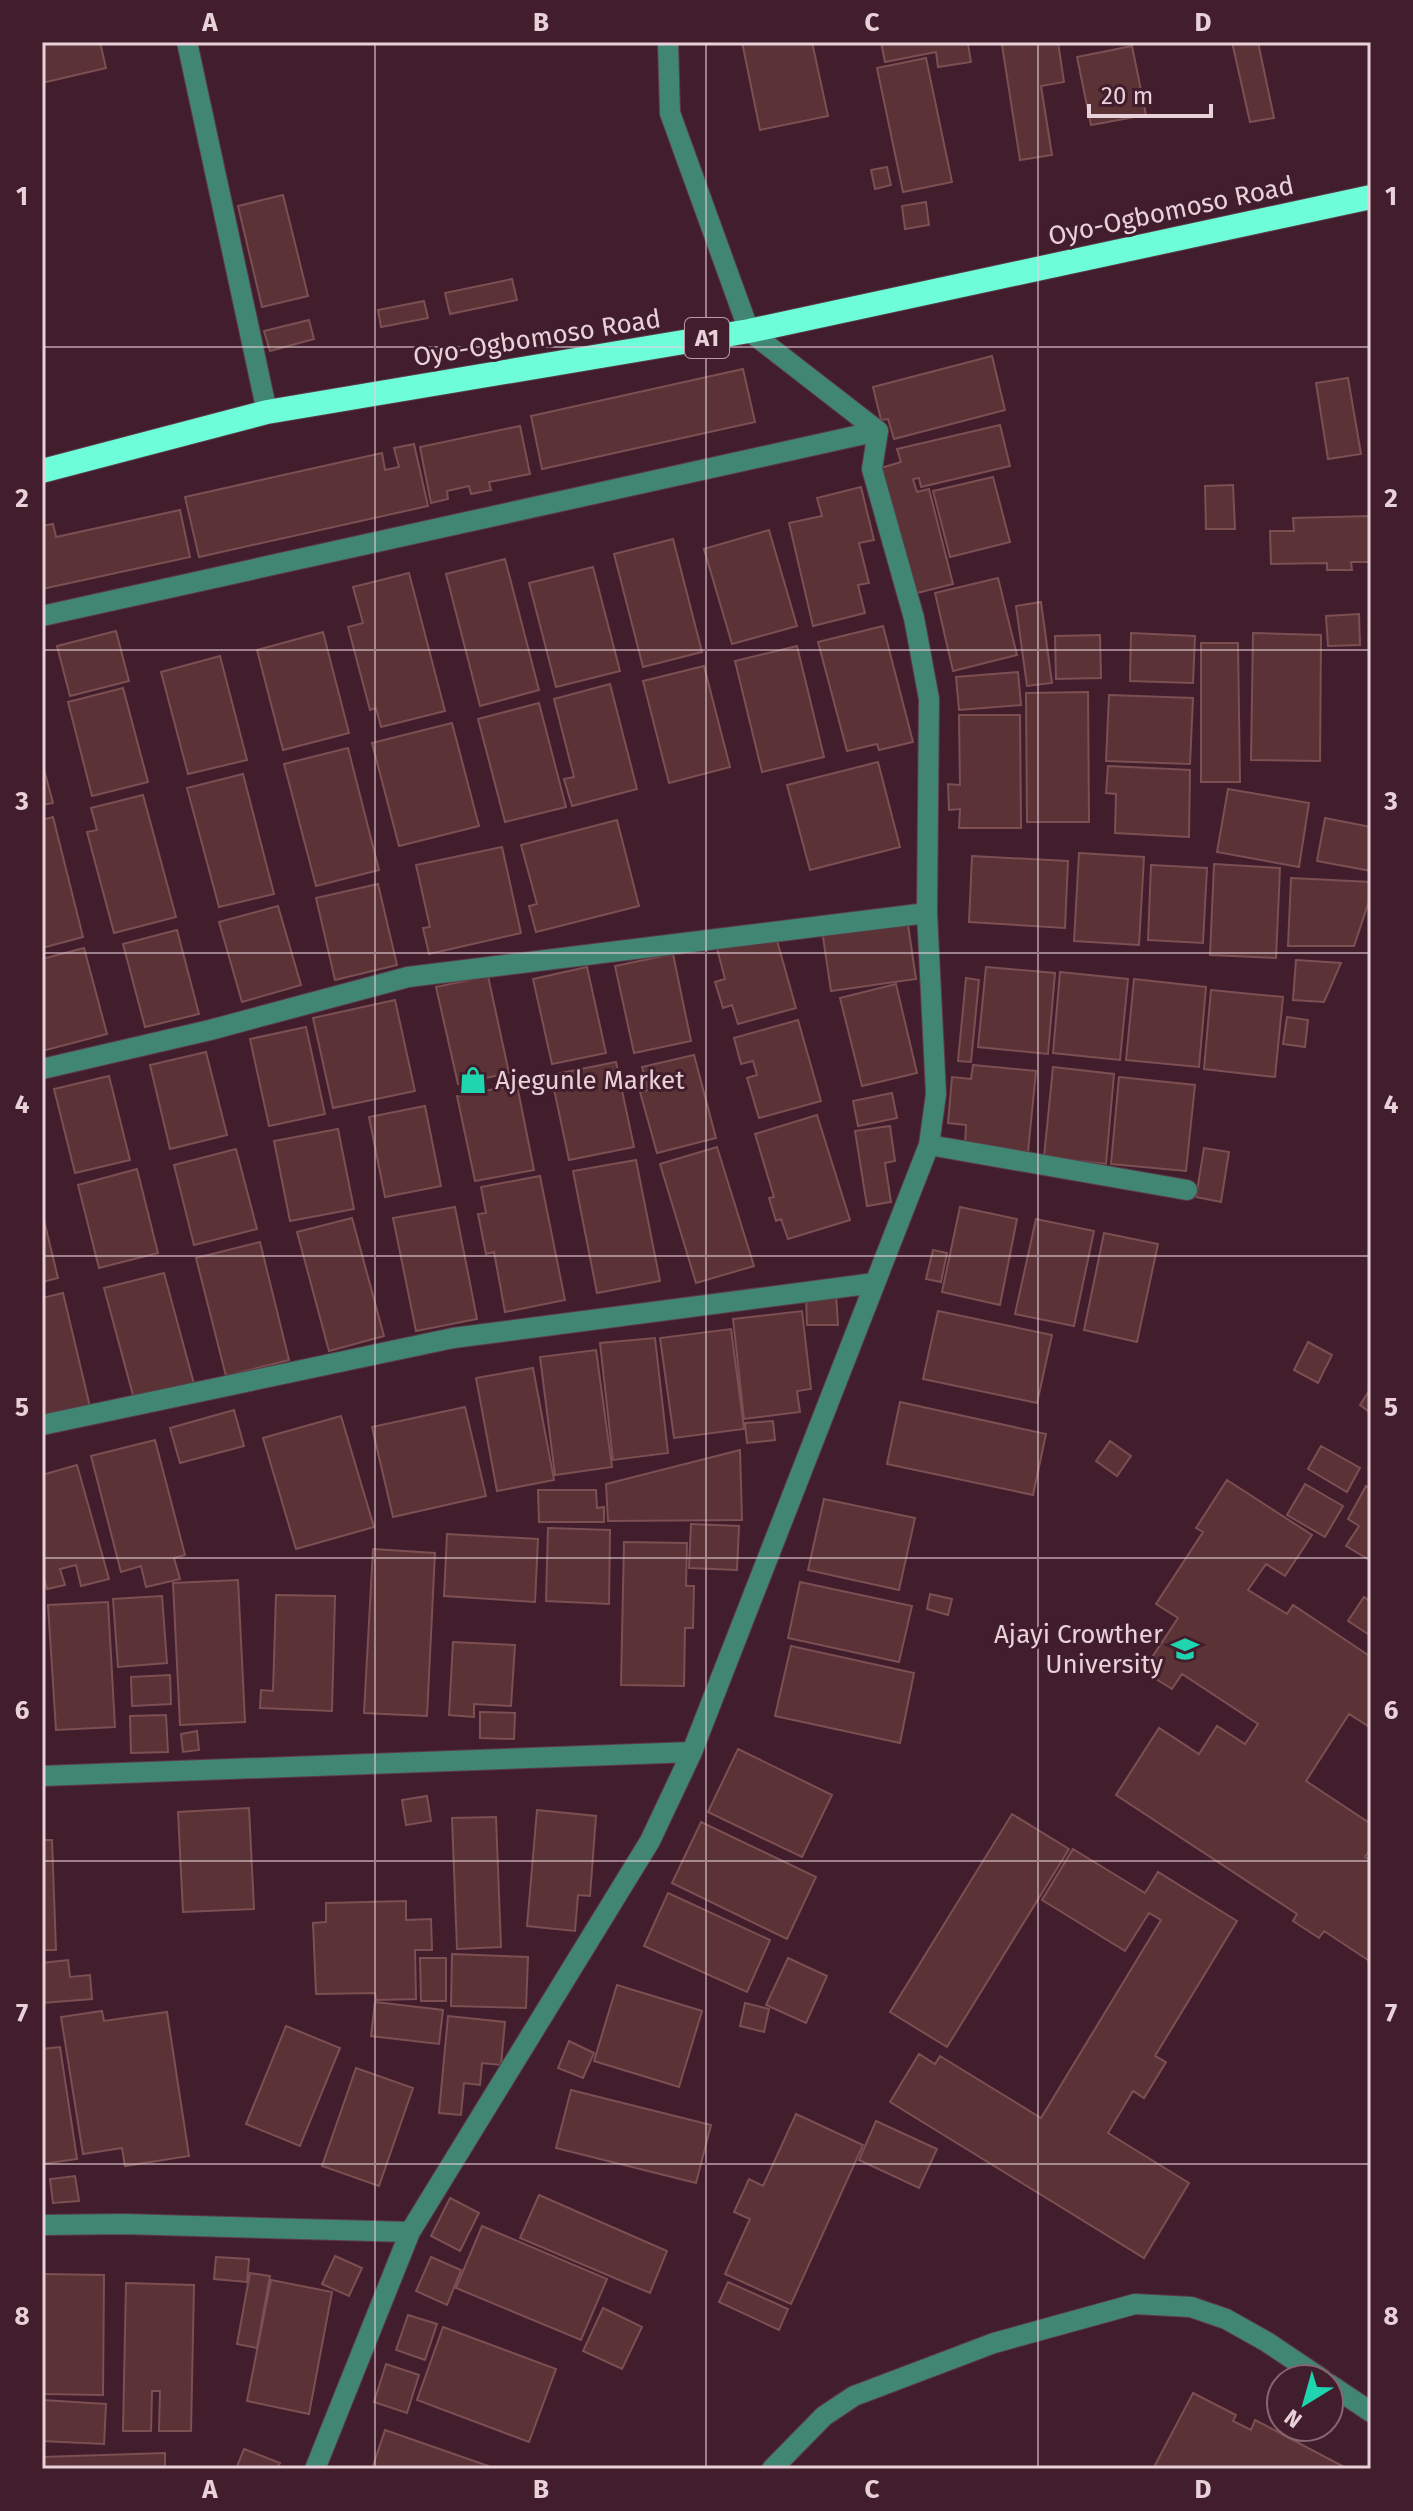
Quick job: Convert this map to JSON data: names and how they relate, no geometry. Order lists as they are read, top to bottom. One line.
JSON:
{"streets":{"highway":["Oyo-Ogbomoso Road","A1"]},"places":{"shop":["Ajegunle Market"],"school or university":["Ajayi Crowther University"]},"scale_bar":"20 m","north":"bottom left","grid":{"columns":["A","B","C","D"],"rows":["1","2","3","4","5","6","7","8"]}}
